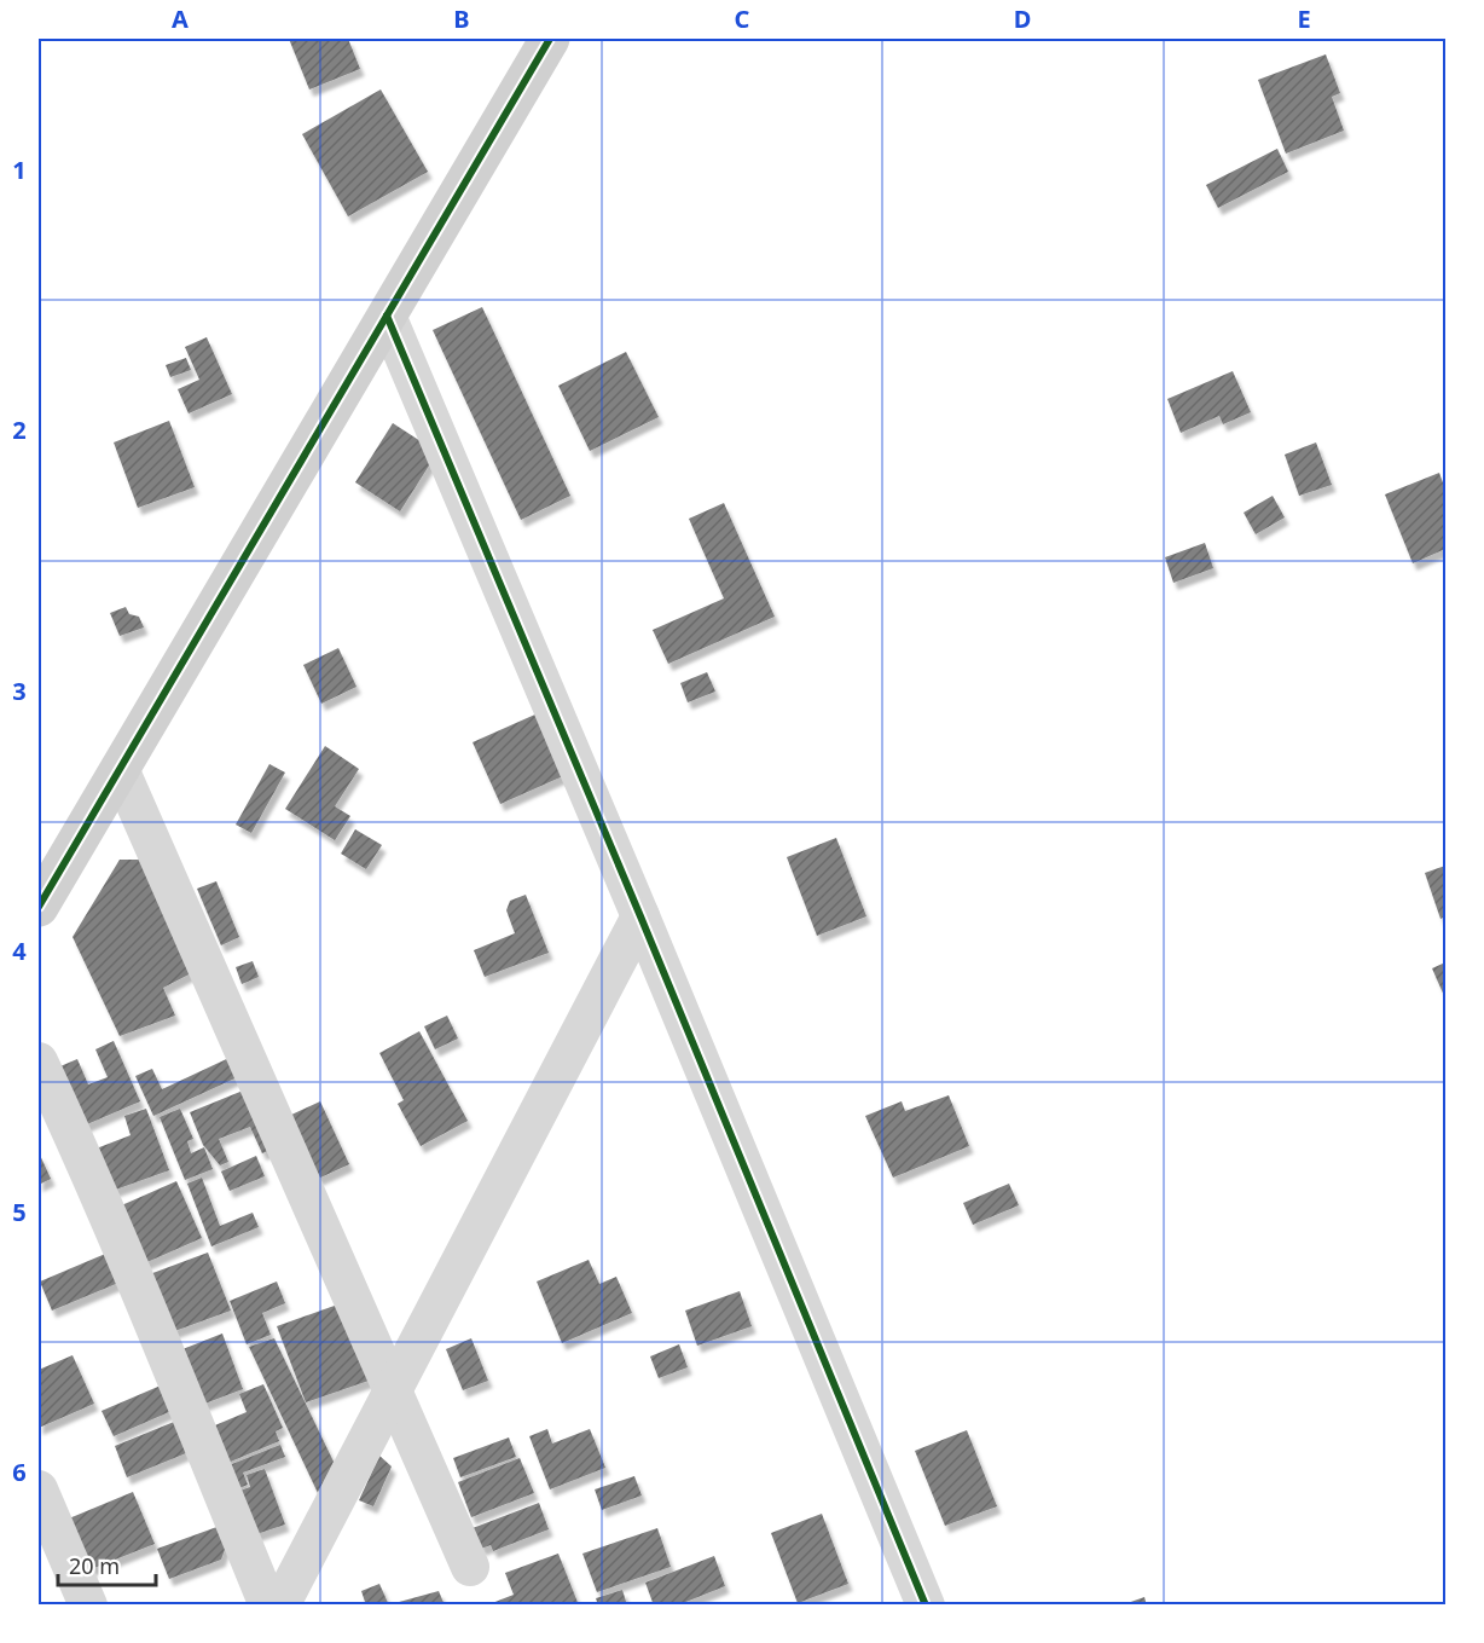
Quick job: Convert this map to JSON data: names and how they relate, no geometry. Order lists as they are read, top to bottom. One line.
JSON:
{"scale_bar":"20 m","grid":{"columns":["A","B","C","D","E"],"rows":["1","2","3","4","5","6"]}}
